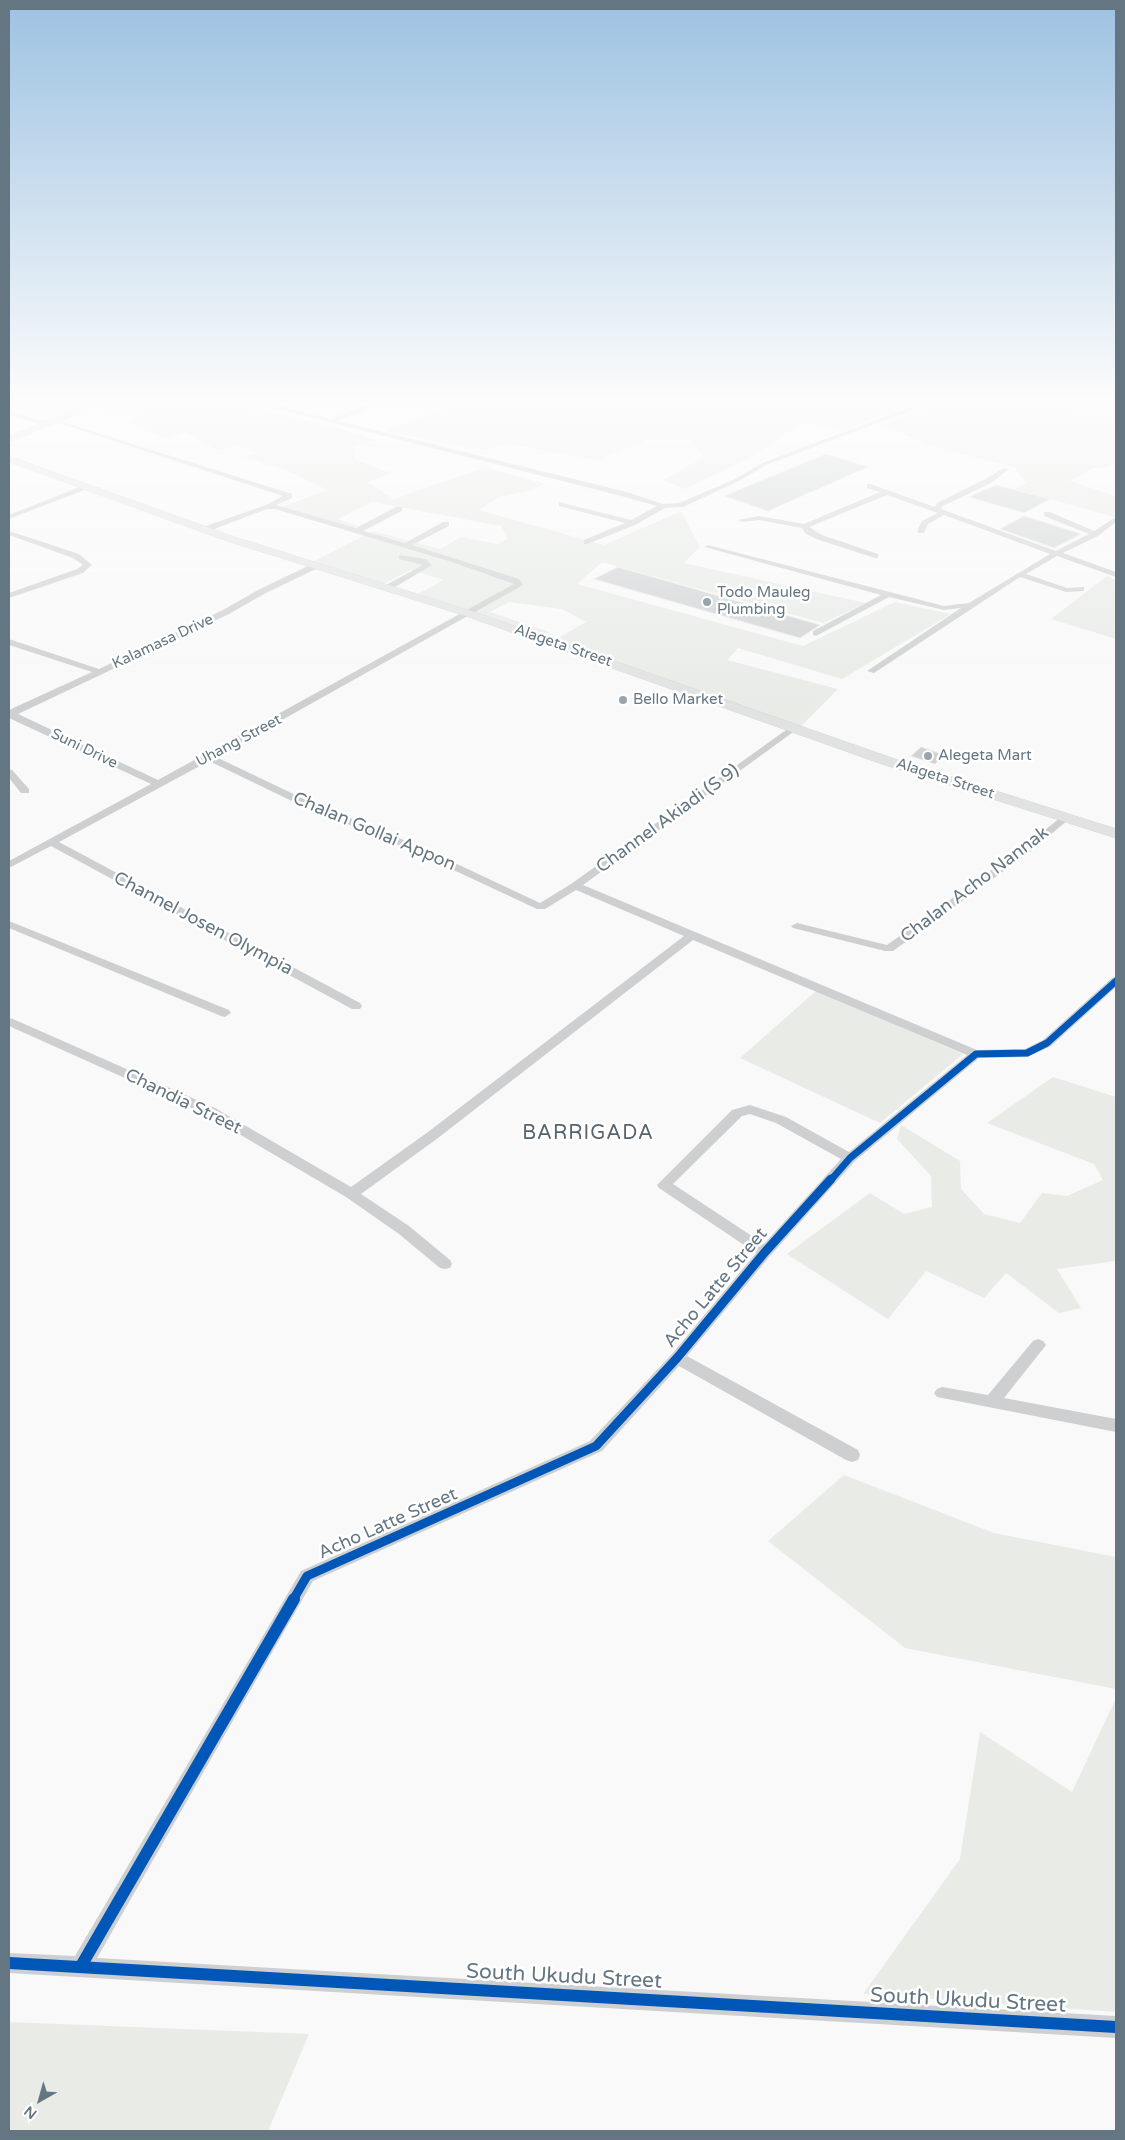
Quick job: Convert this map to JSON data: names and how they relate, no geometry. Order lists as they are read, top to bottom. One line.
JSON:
{"streets":{"main road":["Alageta Street"],"street":["Kalamasa Drive","Uhang Street","Suni Drive","Channel Akiadi (S 9)","Chalan Gollai Appon","Chalan Acho Nannak","Channel Josen Olympia","Chandia Street","Acho Latte Street","South Ukudu Street"]},"crossings":[["Kalamasa Drive","Alageta Street"],["Kalamasa Drive","Suni Drive"],["Alageta Street","Uhang Street"],["Alageta Street","Channel Akiadi (S 9)"],["Alageta Street","Chalan Acho Nannak"],["Uhang Street","Suni Drive"],["Uhang Street","Chalan Gollai Appon"],["Uhang Street","Channel Josen Olympia"],["Channel Akiadi (S 9)","Chalan Gollai Appon"],["Acho Latte Street","South Ukudu Street"]],"districts":["BARRIGADA"],"places":["Todo Mauleg Plumbing","Bello Market","Alegeta Mart"],"north":"bottom left"}
